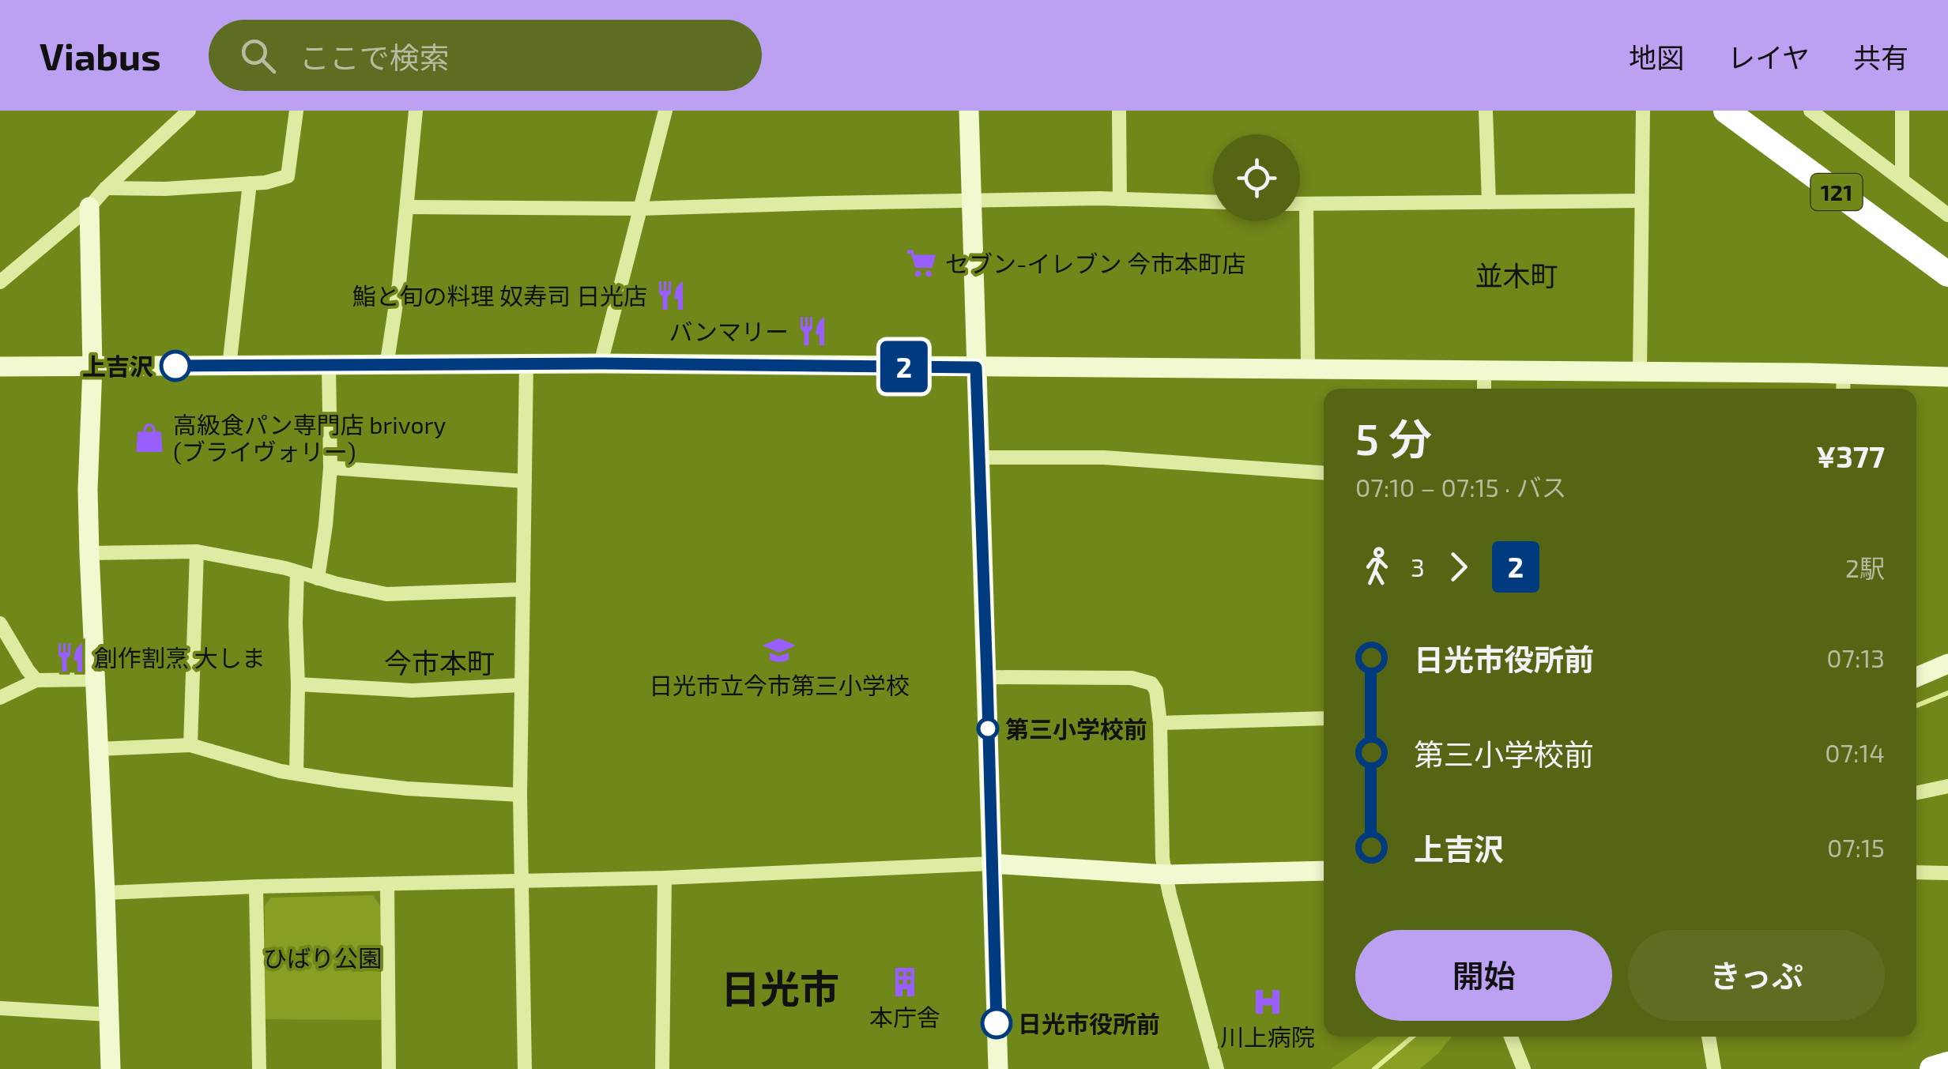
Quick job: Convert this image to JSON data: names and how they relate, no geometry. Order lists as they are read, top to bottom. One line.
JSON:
{"streets":{"highway":["121"]},"districts":["並木町","今市本町","日光市"],"parks":["ひばり公園"],"places":{"supermarket":["セブン-イレブン 今市本町店"],"restaurant":["鮨と旬の料理 奴寿司 日光店","バンマリー","創作割烹 大しま"],"other":["上吉沢","第三小学校前","日光市役所前"],"shop":["高級食パン専門店 brivory (ブライヴォリー)"],"school or university":["日光市立今市第三小学校"],"building":["本庁舎"],"hospital":["川上病院"]},"lines":["bus line 2"],"page":{"header":"Viabus","search":"ここで検索","nav":["地図","レイヤ","共有"],"on_map":"2","heading":["5 分","07:10 – 07:15 · バス","¥377"],"legs":["3","2","2駅"],"list":[{"name":"日光市役所前","value":"07:13"},{"name":"第三小学校前","value":"07:14"},{"name":"上吉沢","value":"07:15"}],"buttons":["開始","きっぷ"]}}
